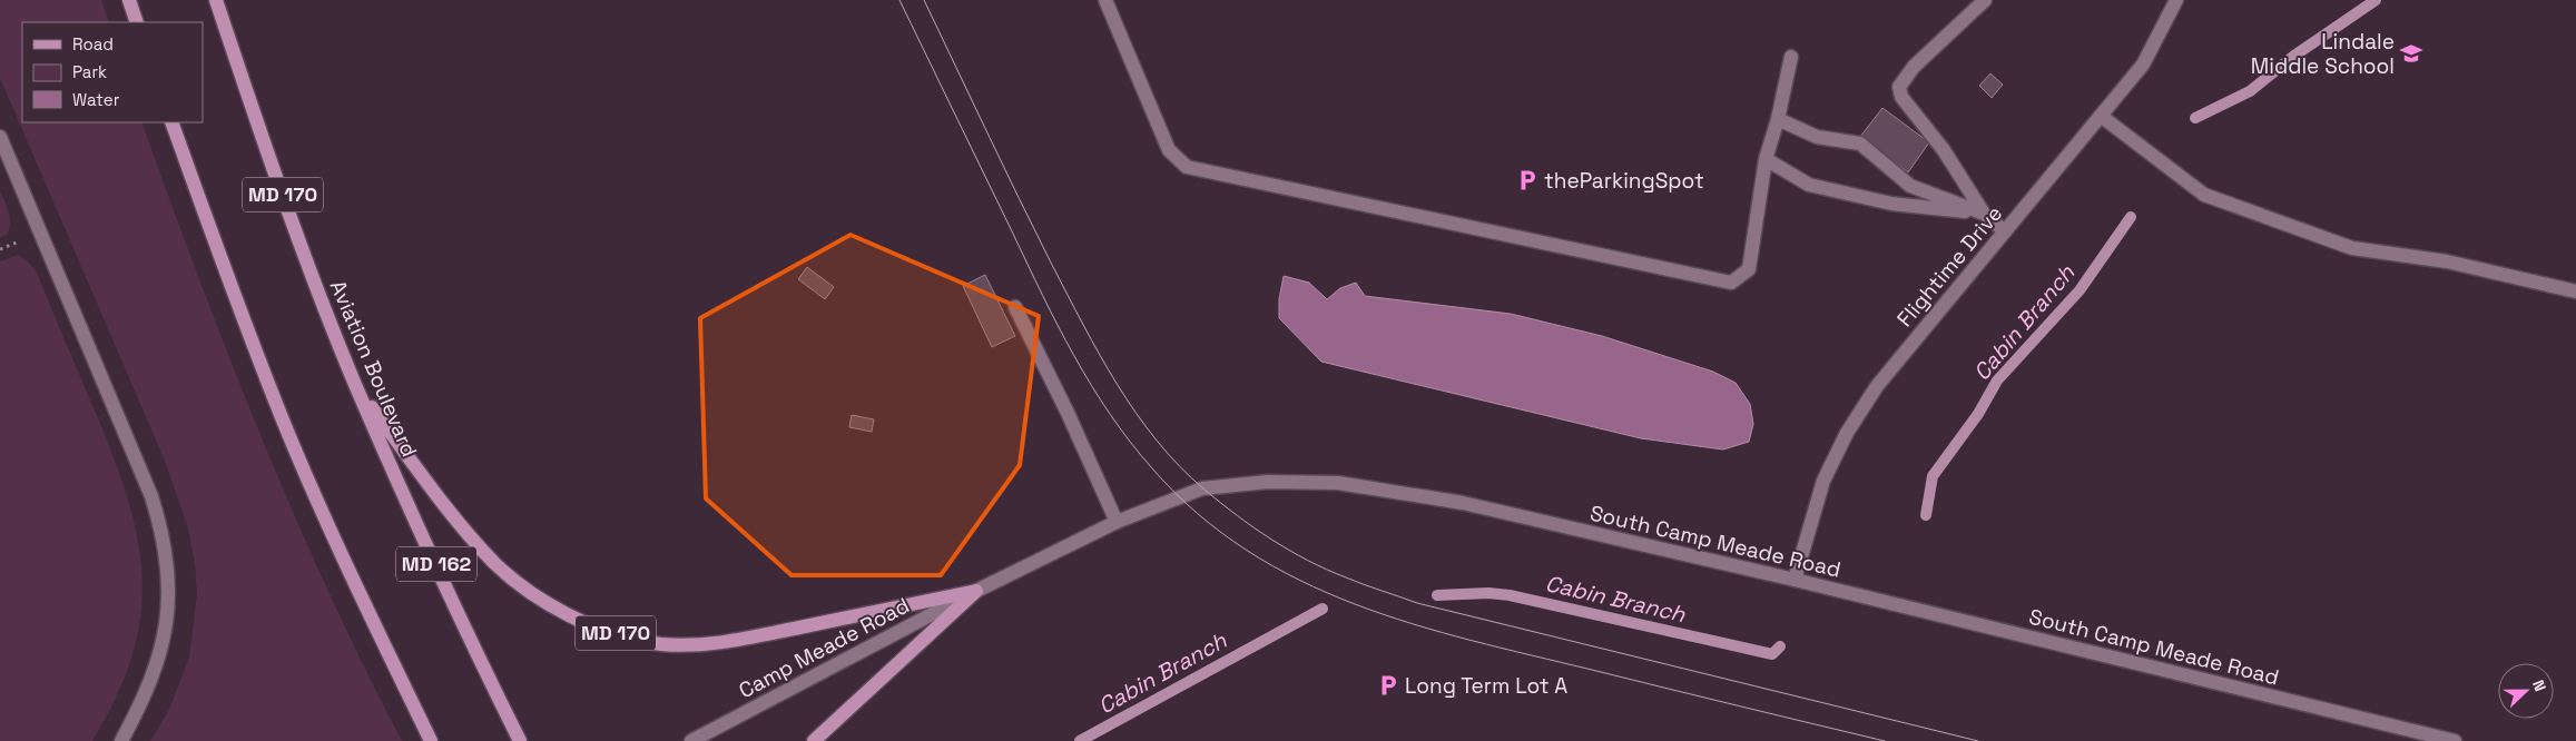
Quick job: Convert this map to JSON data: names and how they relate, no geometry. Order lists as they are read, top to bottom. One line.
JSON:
{"streets":{"main road":["MD 170","Flightime Drive","Aviation Boulevard","South Camp Meade Road","MD 162","Camp Meade Road"]},"crossings":[["MD 170","Aviation Boulevard"],["MD 170","South Camp Meade Road"],["MD 170","Camp Meade Road"],["Flightime Drive","South Camp Meade Road"],["South Camp Meade Road","Camp Meade Road"]],"water":["Cabin Branch"],"places":{"school or university":["Lindale Middle School"],"parking":["theParkingSpot","Long Term Lot A"]},"legend":["Road","Park","Water"],"north":"right"}
